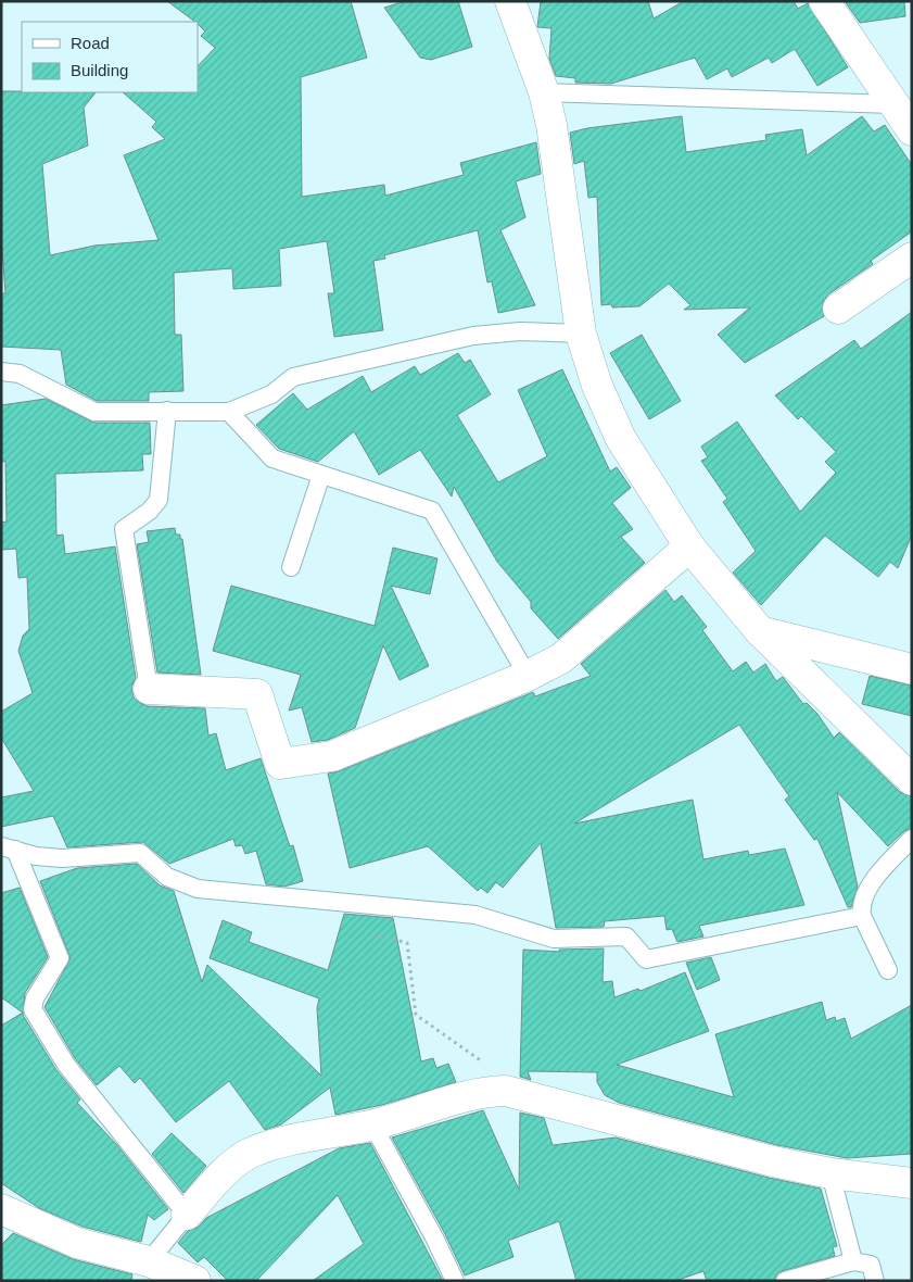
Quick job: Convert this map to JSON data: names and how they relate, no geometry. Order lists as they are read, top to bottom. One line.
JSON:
{"legend":["Road","Building"]}
